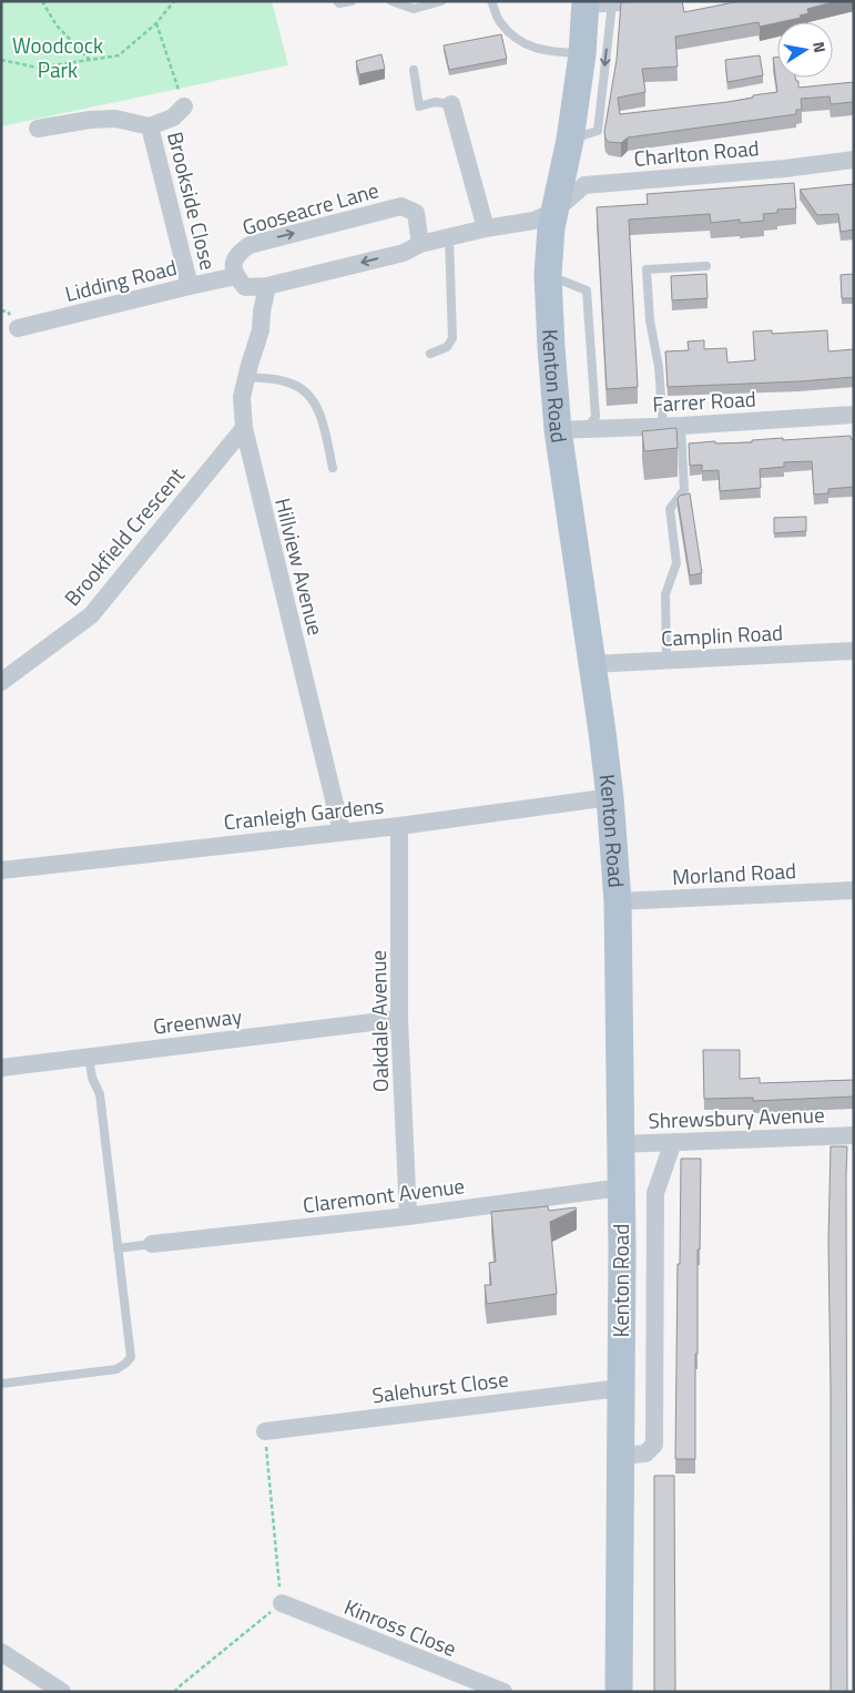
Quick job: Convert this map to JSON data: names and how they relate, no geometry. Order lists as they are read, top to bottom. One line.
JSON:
{"streets":{"main road":["Kenton Road"],"street":["Charlton Road","Brookside Close","Gooseacre Lane","Lidding Road","Farrer Road","Brookfield Crescent","Hillview Avenue","Camplin Road","Cranleigh Gardens","Morland Road","Greenway","Oakdale Avenue","Shrewsbury Avenue","Claremont Avenue","Salehurst Close","Kinross Close"]},"crossings":[["Charlton Road","Kenton Road"],["Brookside Close","Lidding Road"],["Gooseacre Lane","Lidding Road"],["Kenton Road","Farrer Road"],["Kenton Road","Camplin Road"],["Kenton Road","Cranleigh Gardens"],["Kenton Road","Morland Road"],["Kenton Road","Shrewsbury Avenue"],["Kenton Road","Claremont Avenue"],["Kenton Road","Salehurst Close"],["Brookfield Crescent","Hillview Avenue"],["Hillview Avenue","Cranleigh Gardens"],["Cranleigh Gardens","Oakdale Avenue"],["Greenway","Oakdale Avenue"],["Oakdale Avenue","Claremont Avenue"]],"parks":["Woodcock Park"],"north":"right"}
